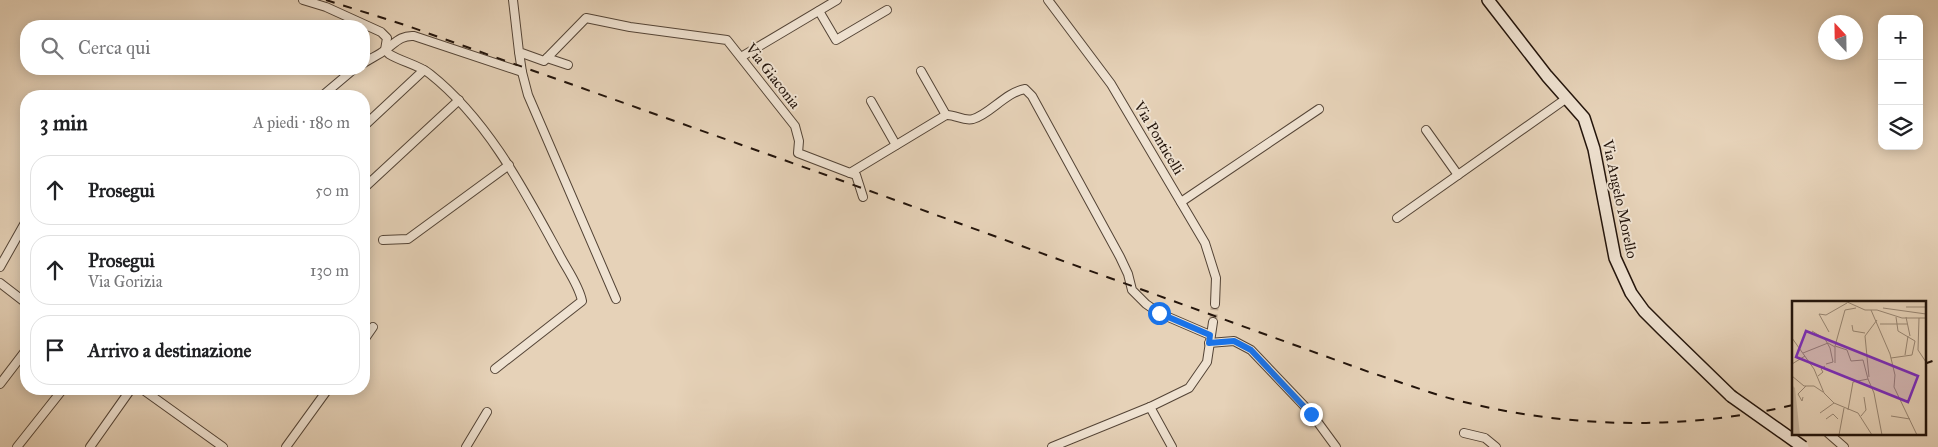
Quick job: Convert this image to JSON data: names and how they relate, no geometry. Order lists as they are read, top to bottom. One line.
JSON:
{"streets":{"street":["Via Giaconia","Via Ponticelli","Via Angelo Morello"]},"north":"top","page":{"map_buttons":["+","−"],"search":"Cerca qui","heading":["3 min","A piedi · 180 m"],"list":[["Prosegui","50 m"],["Prosegui","Via Gorizia","130 m"],"Arrivo a destinazione"]}}
